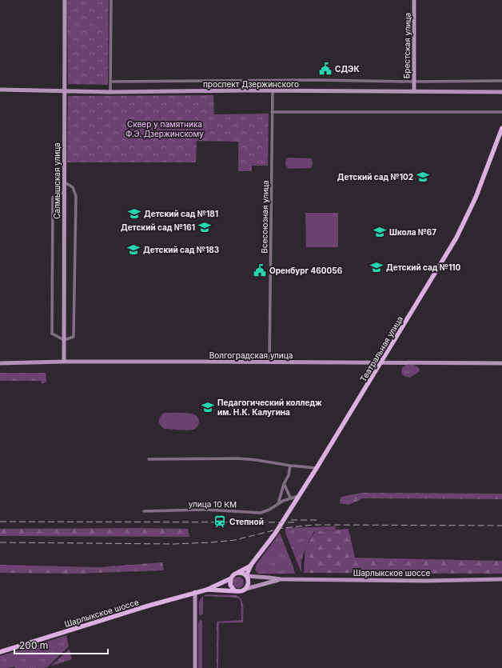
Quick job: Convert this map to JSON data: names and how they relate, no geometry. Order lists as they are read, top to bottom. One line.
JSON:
{"streets":{"main road":["Брестская улица","проспект Дзержинского","Салмышская улица","Театральная улица","Волгоградская улица","Шарлыкское шоссе"],"street":["Всесоюзная улица","улица 10 КМ"]},"crossings":[["Брестская улица","проспект Дзержинского"],["проспект Дзержинского","Салмышская улица"],["проспект Дзержинского","Всесоюзная улица"],["Салмышская улица","Волгоградская улица"],["Всесоюзная улица","Волгоградская улица"],["Театральная улица","Волгоградская улица"],["Театральная улица","улица 10 КМ"],["Театральная улица","Шарлыкское шоссе"]],"parks":["Сквер у памятника Ф.Э. Дзержинскому"],"places":{"public building":["СДЭК","Оренбург 460056"],"school or university":["Детский сад №102","Детский сад №181","Детский сад №161","Школа №67","Детский сад №183","Детский сад №110","Педагогический колледж им. Н.К. Калугина"],"station":["Степной"]},"scale_bar":"200 m"}
